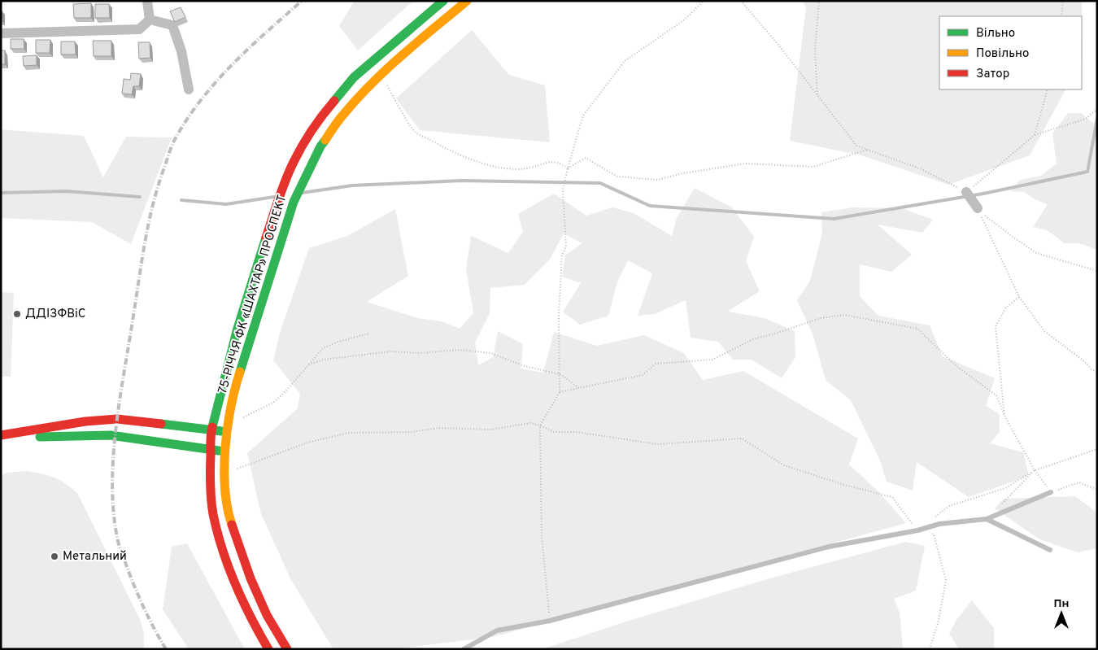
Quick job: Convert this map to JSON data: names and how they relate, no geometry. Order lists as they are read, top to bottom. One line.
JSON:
{"streets":{"main road":["75-РІЧЧЯ ФК «ШАХТАР» ПРОСПЕКТ"]},"places":["ДДІЗФВіС","Метальний"],"legend":["Вільно","Повільно","Затор"],"north":"top"}
